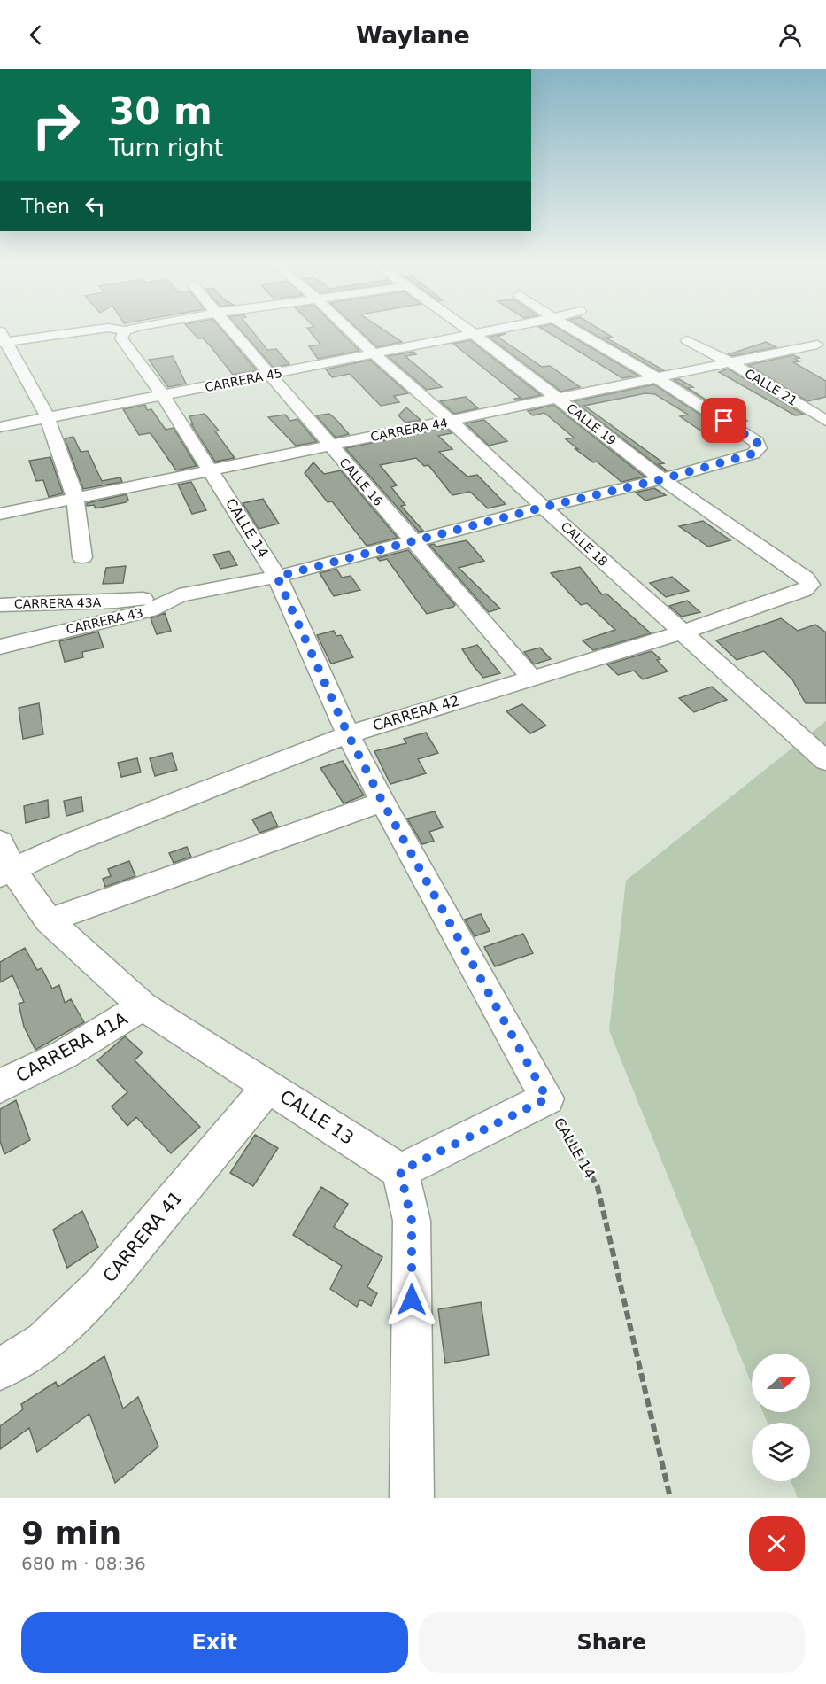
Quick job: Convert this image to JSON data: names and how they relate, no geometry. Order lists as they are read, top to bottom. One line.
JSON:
{"streets":{"street":["CARRERA 45","CALLE 21","CALLE 19","CARRERA 44","CALLE 16","CALLE 14","CALLE 18","CARRERA 43A","CARRERA 43","CARRERA 42","CARRERA 41A","CALLE 13","CARRERA 41"]},"crossings":[["CARRERA 45","CALLE 19"],["CARRERA 45","CALLE 16"],["CARRERA 45","CALLE 14"],["CARRERA 45","CALLE 18"],["CALLE 21","CARRERA 44"],["CALLE 19","CARRERA 44"],["CALLE 19","CARRERA 43"],["CALLE 19","CARRERA 42"],["CARRERA 44","CALLE 16"],["CARRERA 44","CALLE 14"],["CARRERA 44","CALLE 18"],["CARRERA 44","CARRERA 43"],["CALLE 16","CARRERA 43"],["CALLE 16","CARRERA 42"],["CALLE 14","CARRERA 43"],["CALLE 14","CARRERA 42"],["CALLE 18","CARRERA 43"],["CALLE 18","CARRERA 42"],["CARRERA 43A","CARRERA 43"],["CARRERA 42","CALLE 13"],["CARRERA 41A","CALLE 13"],["CALLE 13","CARRERA 41"]],"north":"right","page":{"header":"Waylane","turn":["30 m","Turn right"],"then":"Then","heading":["9 min","680 m · 08:36"],"buttons":["Exit","Share"]}}
